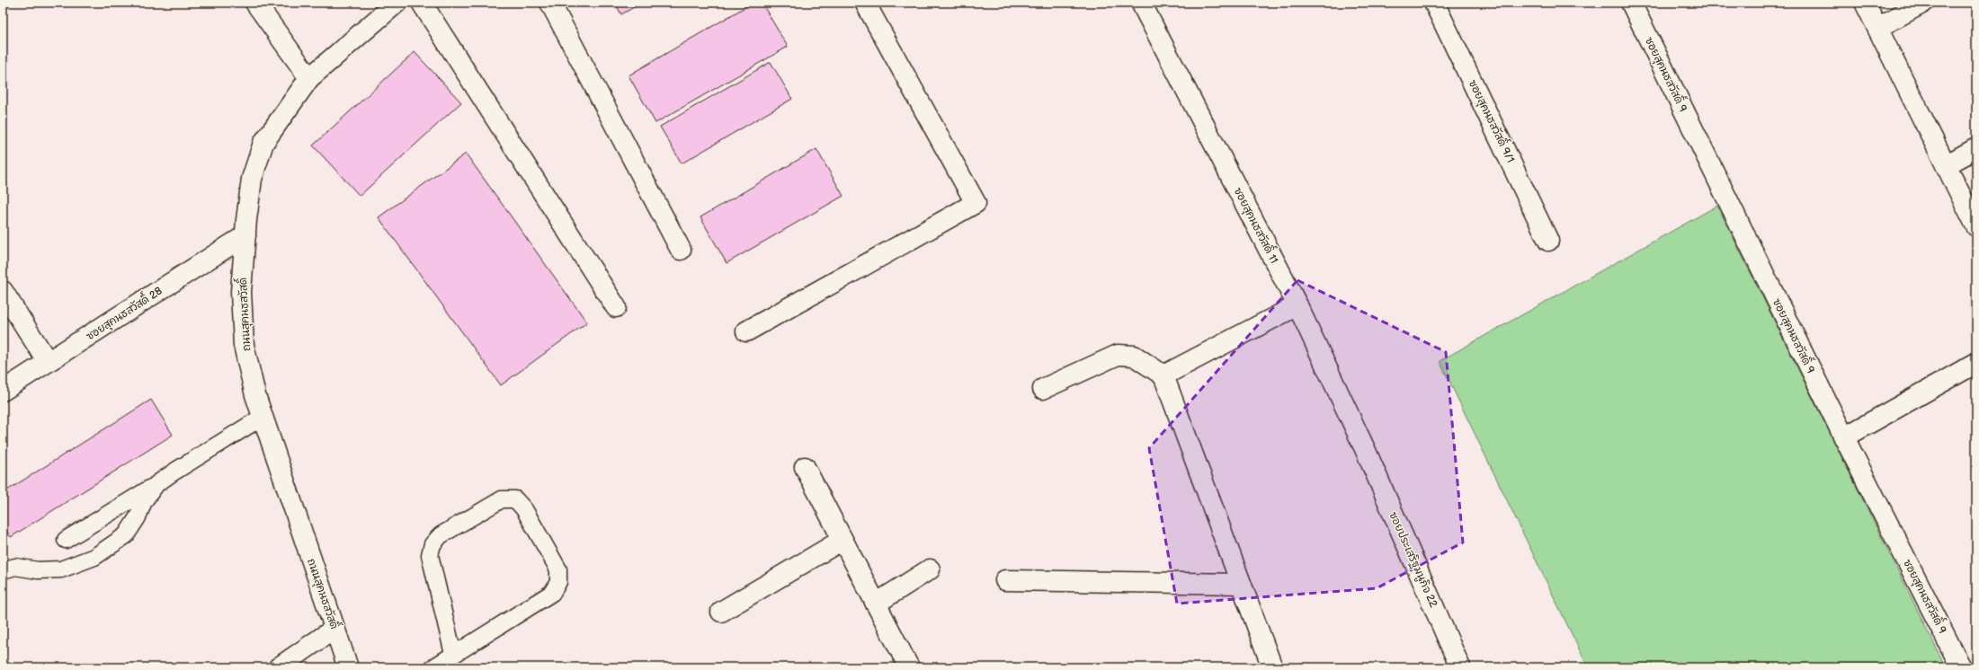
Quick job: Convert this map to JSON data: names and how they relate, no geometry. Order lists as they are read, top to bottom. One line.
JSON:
{"streets":{"street":["ซอยสุคนธสวัสดิ์ 9","ซอยสุคนธสวัสดิ์ 9/1","ซอยสุคนธสวัสดิ์ 11","ซอยสุคนธสวัสดิ์ 28","ถนนสุคนธสวัสดิ์","ซอยประเสริฐมนูกิจ 22"]},"crossings":[["ซอยสุคนธสวัสดิ์ 11","ซอยประเสริฐมนูกิจ 22"],["ซอยสุคนธสวัสดิ์ 28","ถนนสุคนธสวัสดิ์"]]}
